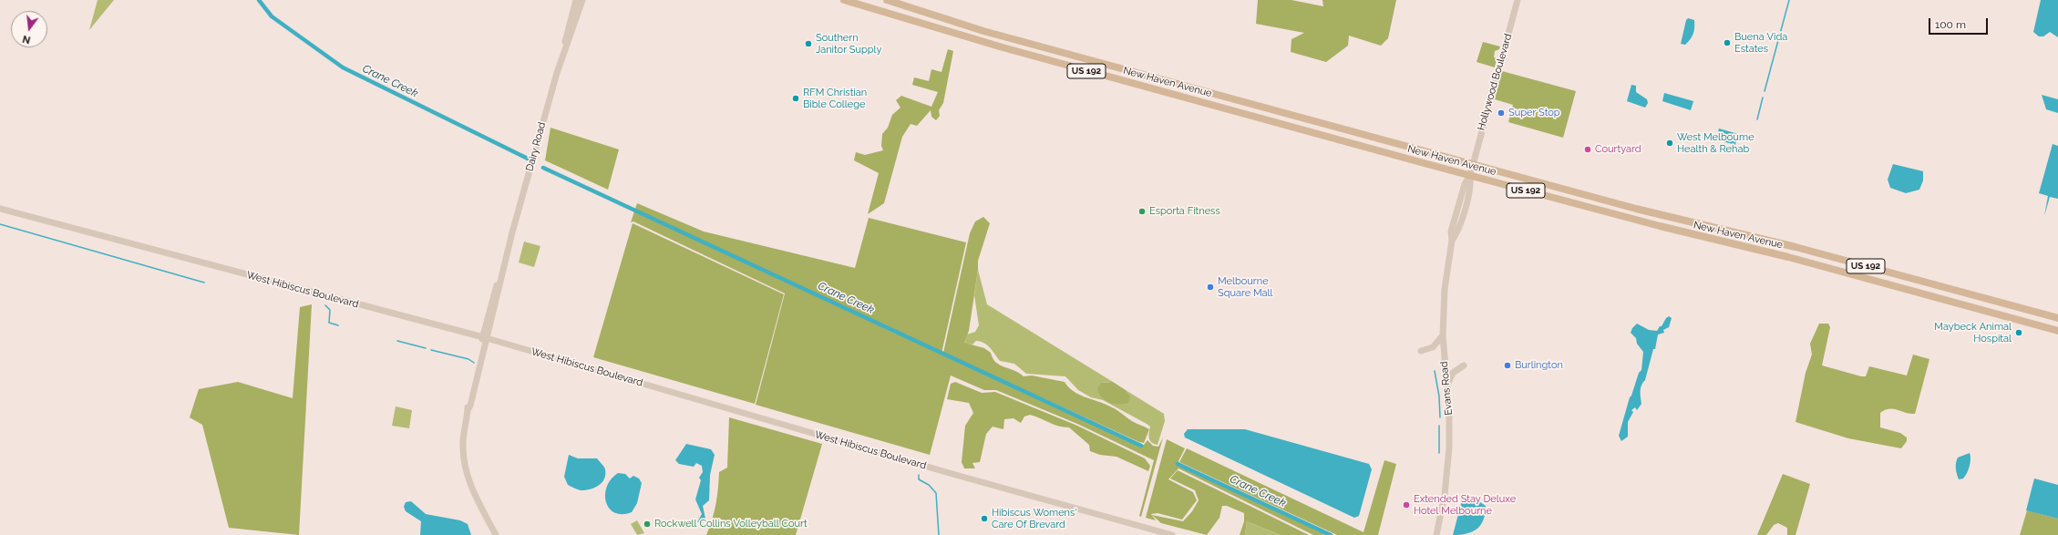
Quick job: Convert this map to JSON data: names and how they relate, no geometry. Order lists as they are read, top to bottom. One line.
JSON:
{"streets":{"main road":["US 192","New Haven Avenue"],"street":["Hollywood Boulevard","Dairy Road","West Hibiscus Boulevard","Evans Road"]},"crossings":[["New Haven Avenue","Hollywood Boulevard"],["New Haven Avenue","Evans Road"],["Hollywood Boulevard","Evans Road"],["Dairy Road","West Hibiscus Boulevard"]],"water":["Crane Creek"],"places":["Buena Vida Estates","Southern Janitor Supply","RFM Christian Bible College","Super Stop","West Melbourne Health & Rehab","Courtyard","Esporta Fitness","Melbourne Square Mall","Maybeck Animal Hospital","Burlington","Extended Stay Deluxe Hotel Melbourne","Hibiscus Womens' Care Of Brevard","Rockwell Collins Volleyball Court"],"scale_bar":"100 m","north":"bottom"}
